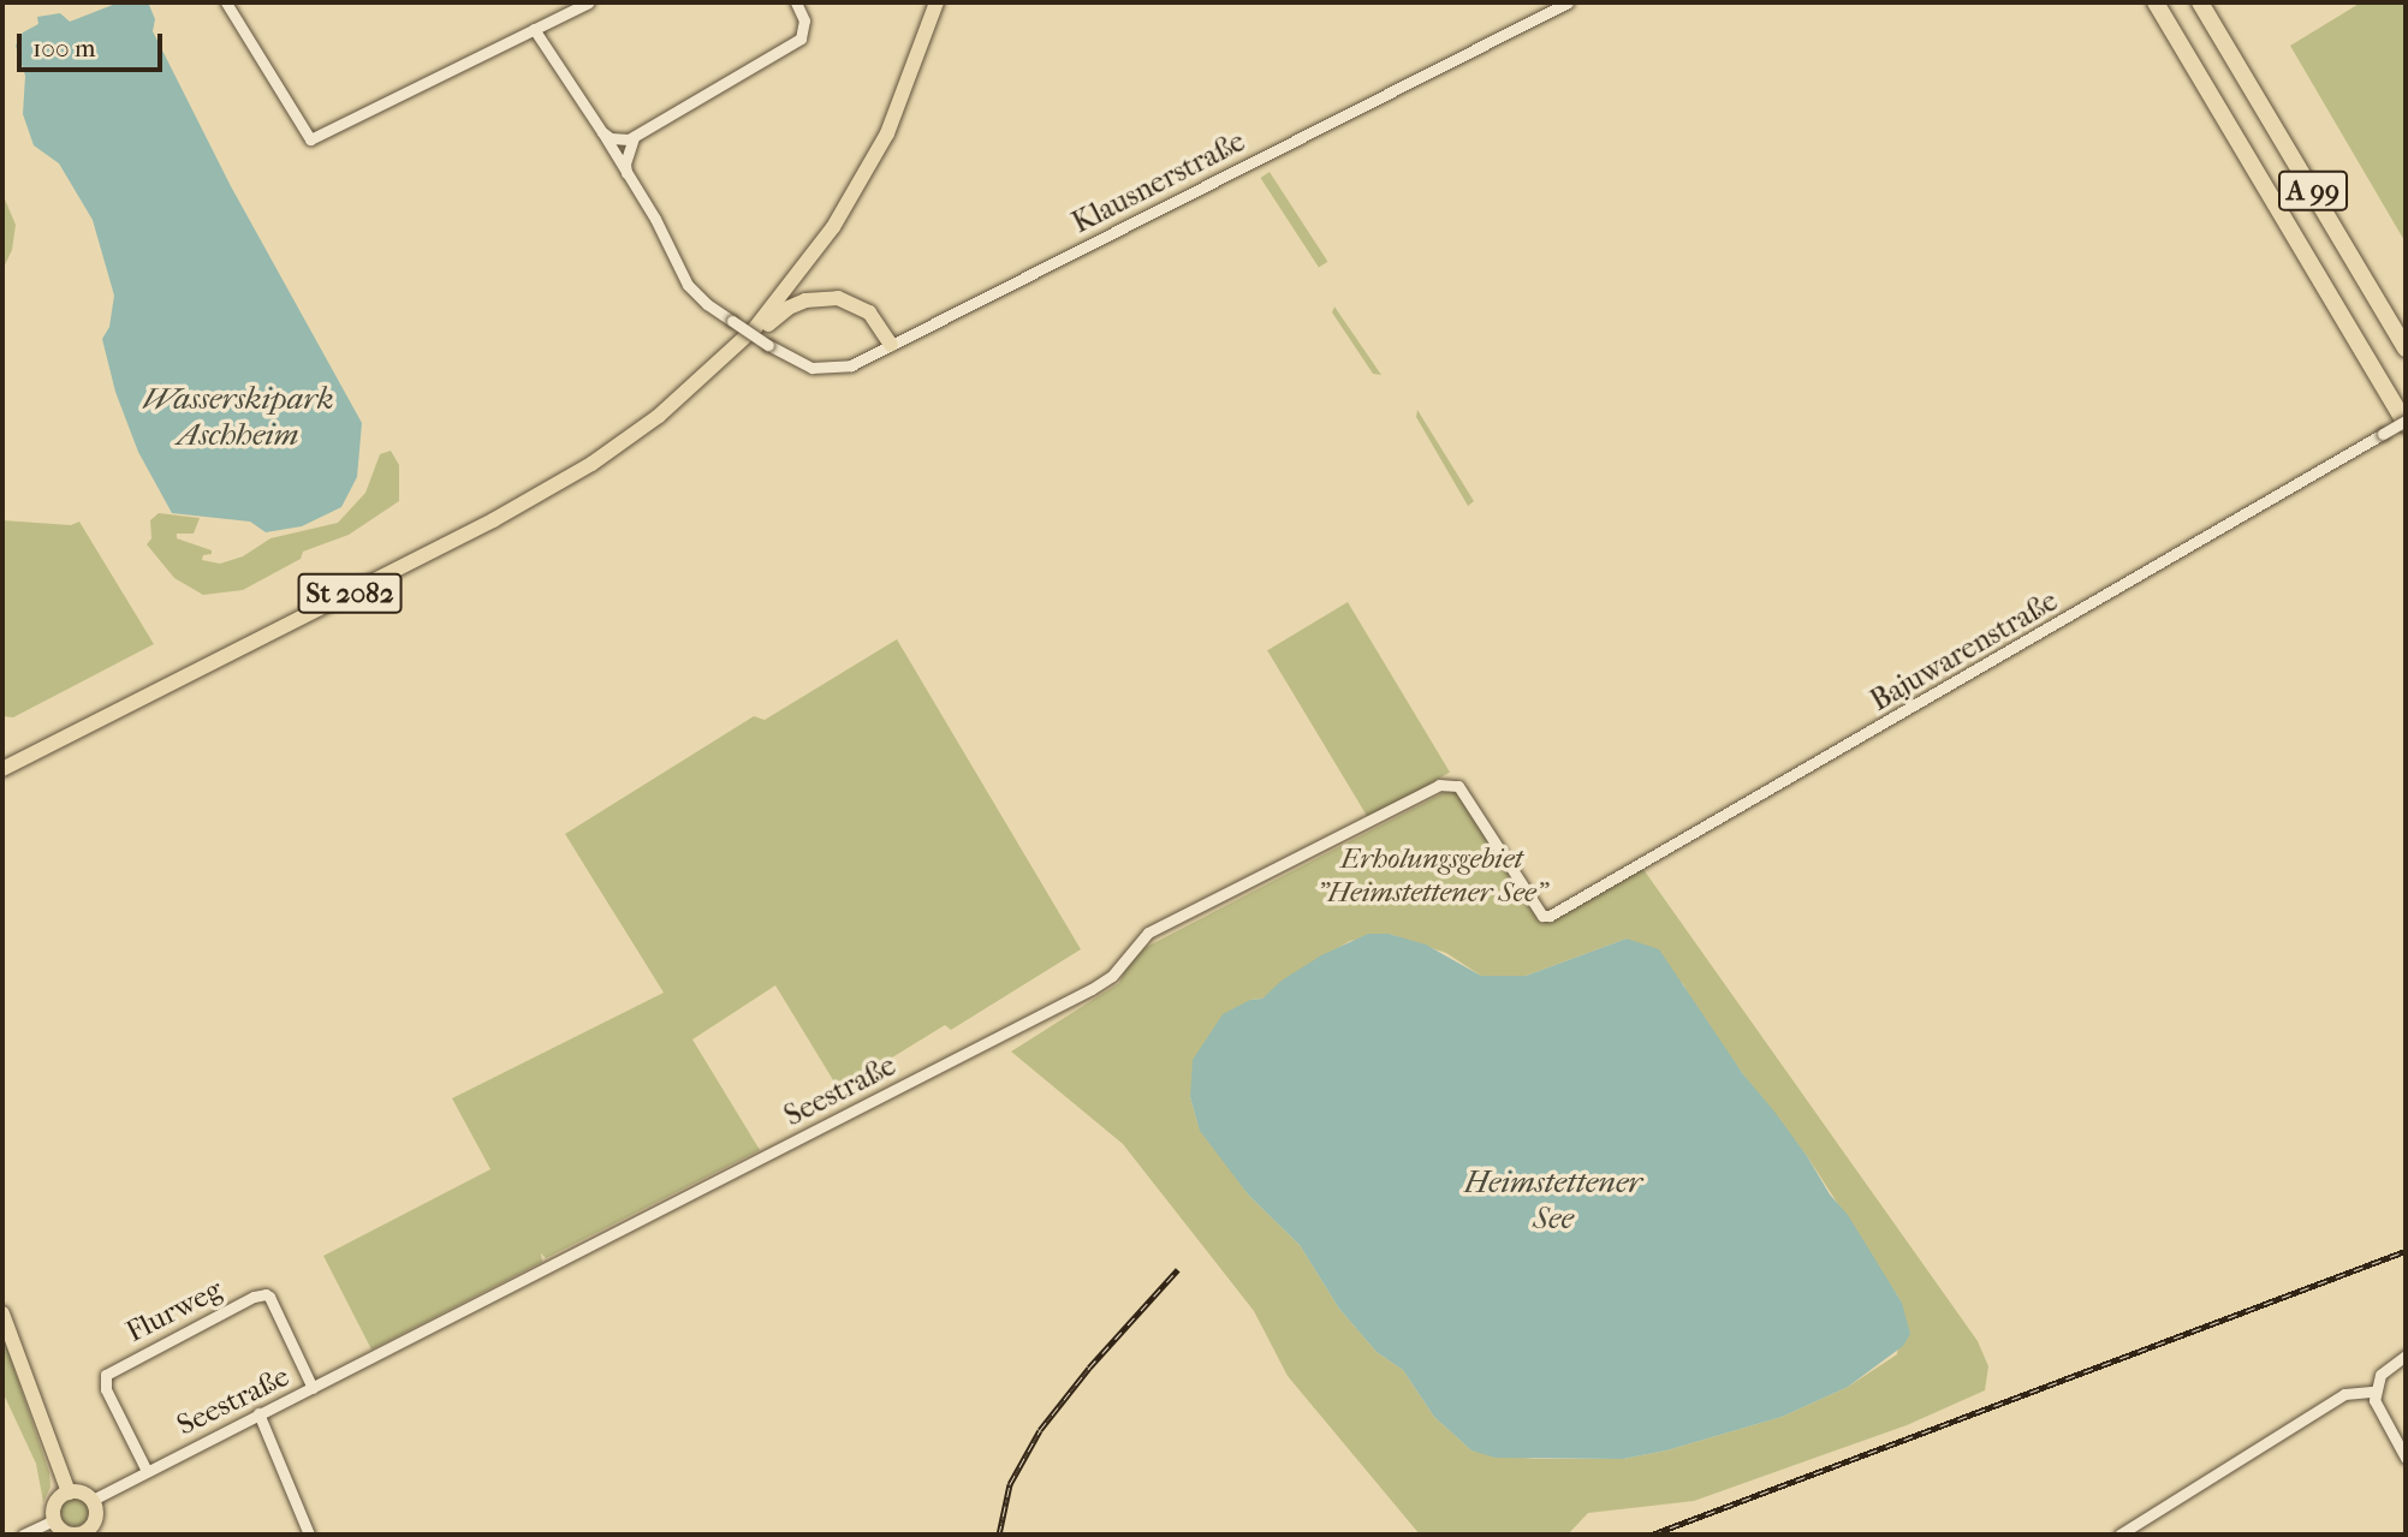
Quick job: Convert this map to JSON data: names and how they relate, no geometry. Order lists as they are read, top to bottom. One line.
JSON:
{"streets":{"highway":["A 99"],"main road":["St 2082"],"street":["Klausnerstraße","Bajuwarenstraße","Seestraße","Flurweg"]},"crossings":[["A 99","Bajuwarenstraße"],["Bajuwarenstraße","Seestraße"],["Seestraße","Flurweg"]],"water":["Wasserskipark Aschheim","Heimstettener See"],"parks":["Erholungsgebiet \"Heimstettener See\""],"scale_bar":"100 m"}
